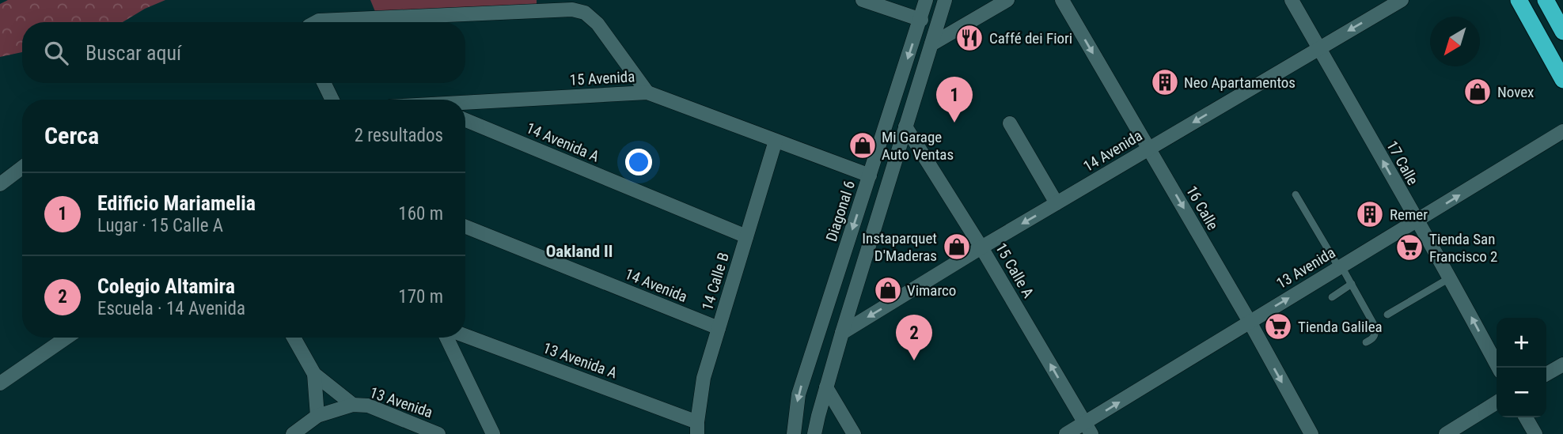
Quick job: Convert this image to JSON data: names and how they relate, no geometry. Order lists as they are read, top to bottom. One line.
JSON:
{"streets":{"street":["15 Avenida","14 Avenida A","14 Avenida","17 Calle","16 Calle","Diagonal 6","13 Avenida","15 Calle A","14 Calle B","13 Avenida A"]},"crossings":[["15 Avenida","Diagonal 6"],["15 Avenida","14 Calle B"],["14 Avenida A","14 Calle B"],["14 Avenida","17 Calle"],["14 Avenida","16 Calle"],["14 Avenida","15 Calle A"],["14 Avenida","14 Calle B"],["17 Calle","13 Avenida"],["16 Calle","13 Avenida"],["13 Avenida","15 Calle A"],["14 Calle B","13 Avenida A"]],"one_way":["14 Avenida","17 Calle","16 Calle","13 Avenida","15 Calle A"],"districts":["Oakland II"],"places":{"restaurant":["Caffé dei Fiori"],"building":["Neo Apartamentos","Remer"],"shop":["Novex","Mi Garage Auto Ventas","Instaparquet D'Maderas","Vimarco"],"supermarket":["Tienda San Francisco 2","Tienda Galilea"]},"north":"bottom left","page":{"search":"Buscar aquí","pins":["1","2"],"heading":["Cerca","2 resultados"],"list":[{"mark":"1","name":"Edificio Mariamelia","note":"Lugar · 15 Calle A","value":"160 m"},{"mark":"2","name":"Colegio Altamira","note":"Escuela · 14 Avenida","value":"170 m"}],"map_buttons":["+","−"]}}
